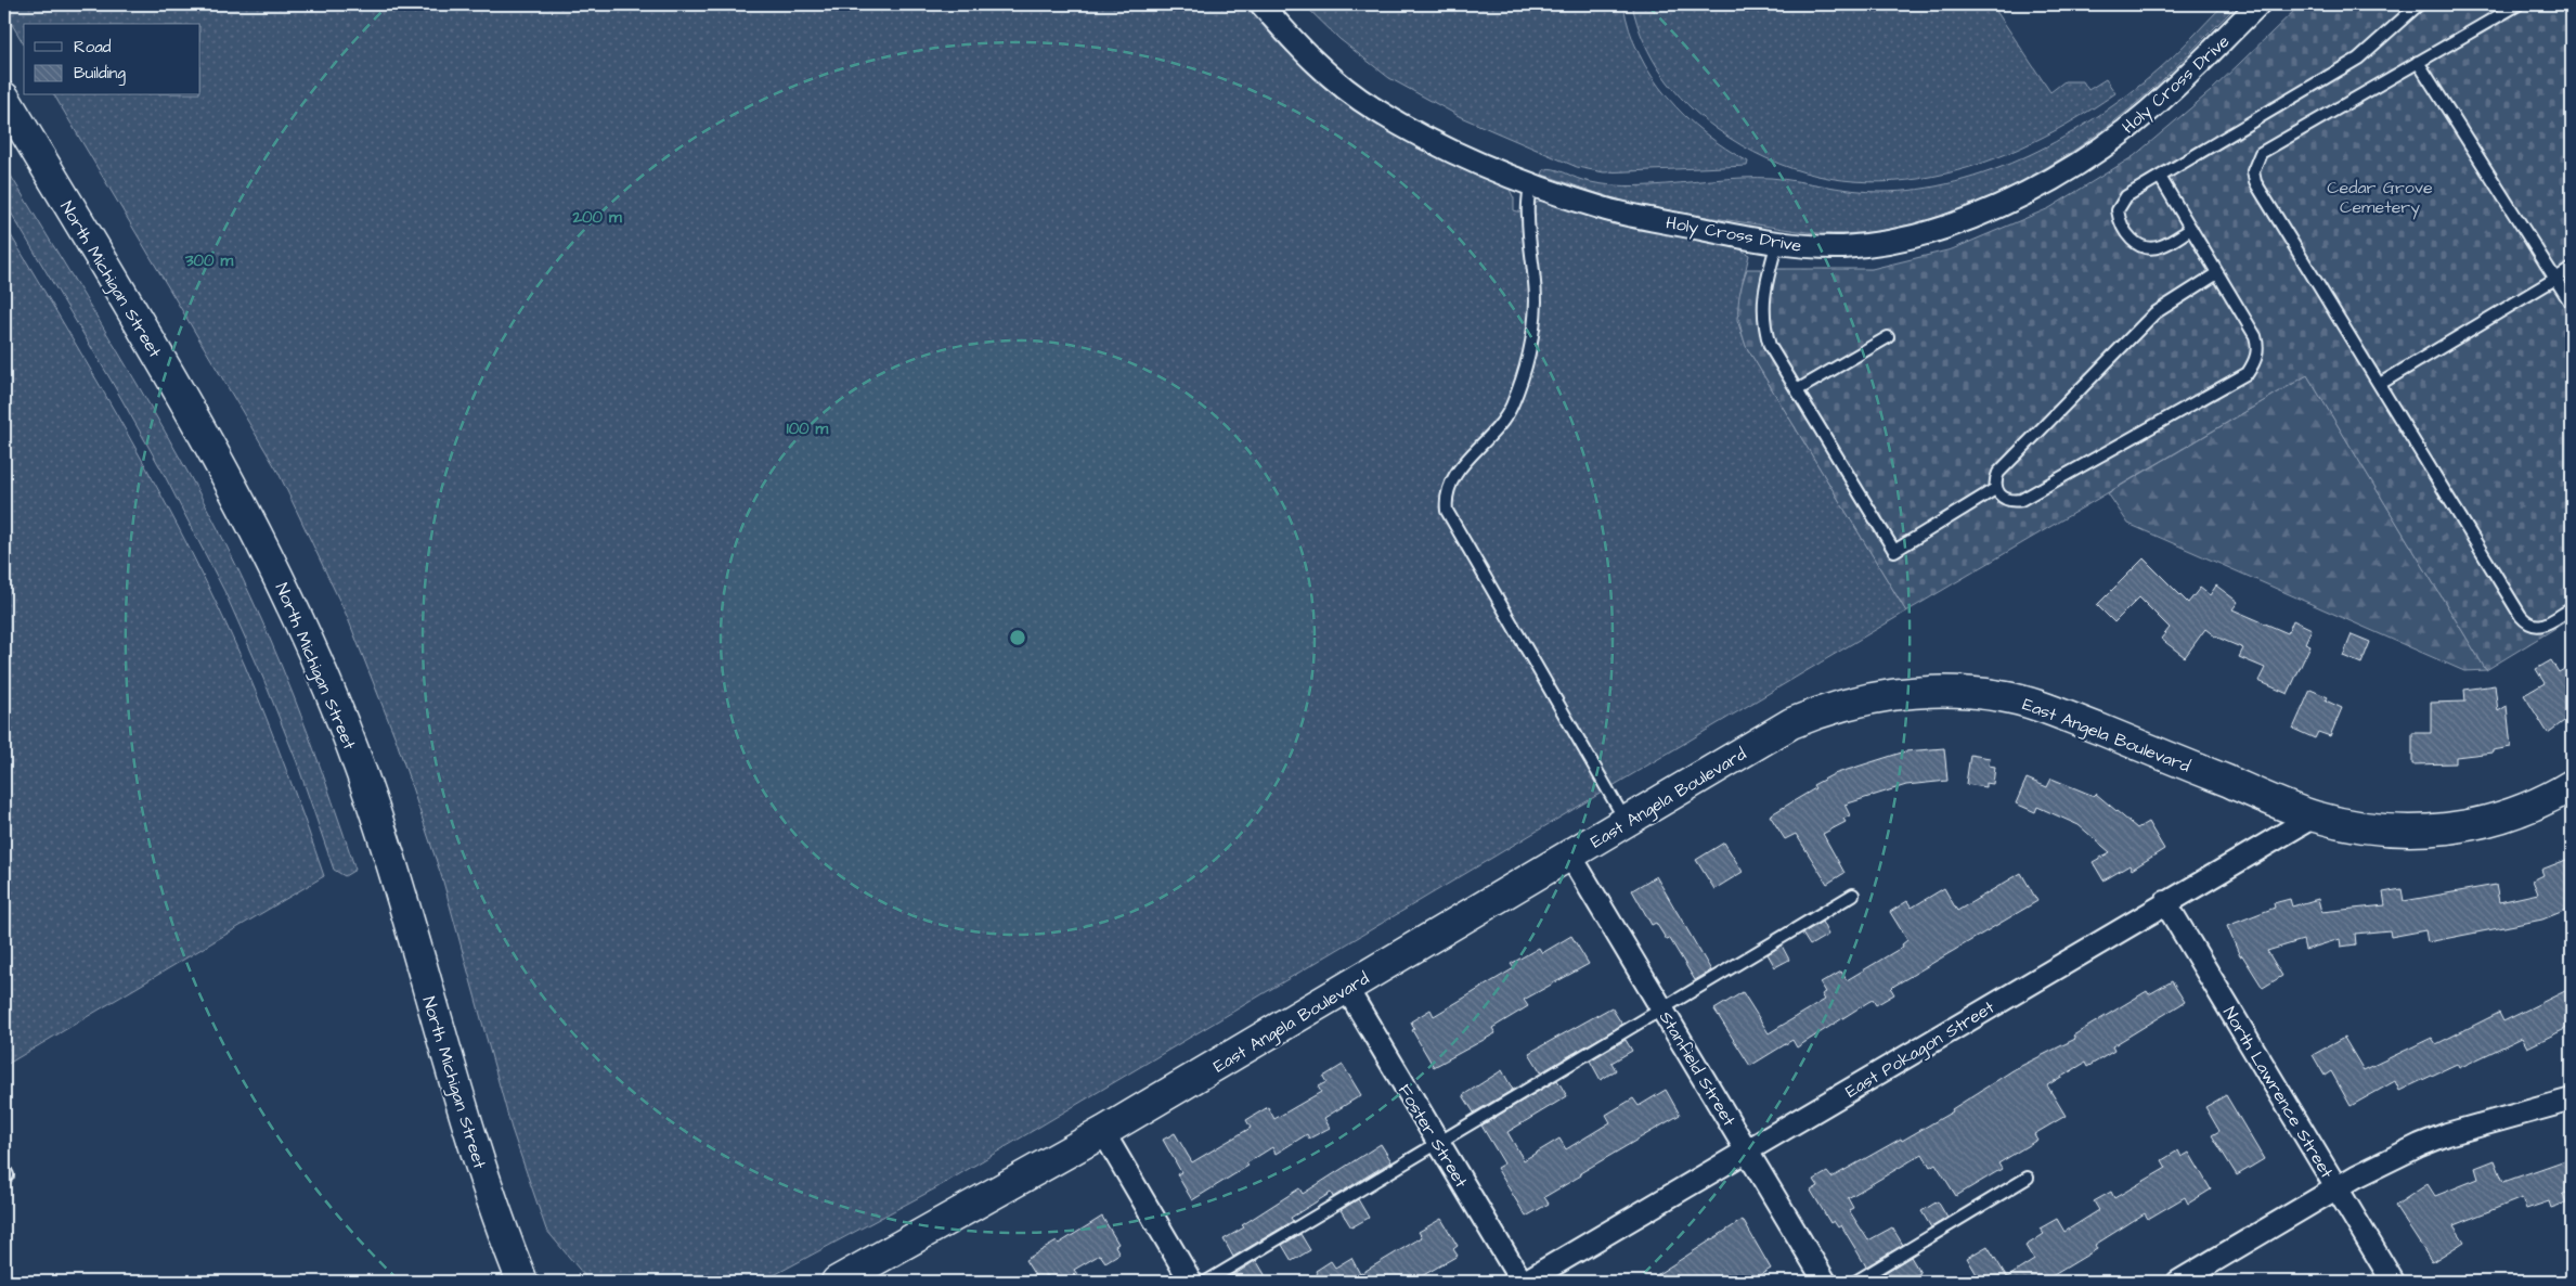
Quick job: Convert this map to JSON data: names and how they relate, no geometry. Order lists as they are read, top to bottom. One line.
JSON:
{"streets":{"main road":["North Michigan Street","East Angela Boulevard"],"street":["Holy Cross Drive","East Pokagon Street","Stanfield Street","North Lawrence Street","Foster Street"]},"crossings":[["East Angela Boulevard","East Pokagon Street"],["East Angela Boulevard","Stanfield Street"],["East Angela Boulevard","Foster Street"],["East Pokagon Street","Stanfield Street"],["East Pokagon Street","North Lawrence Street"],["East Pokagon Street","Foster Street"]],"parks":["Cedar Grove Cemetery"],"legend":["Road","Building"],"rings":["200 m","300 m","100 m"]}
